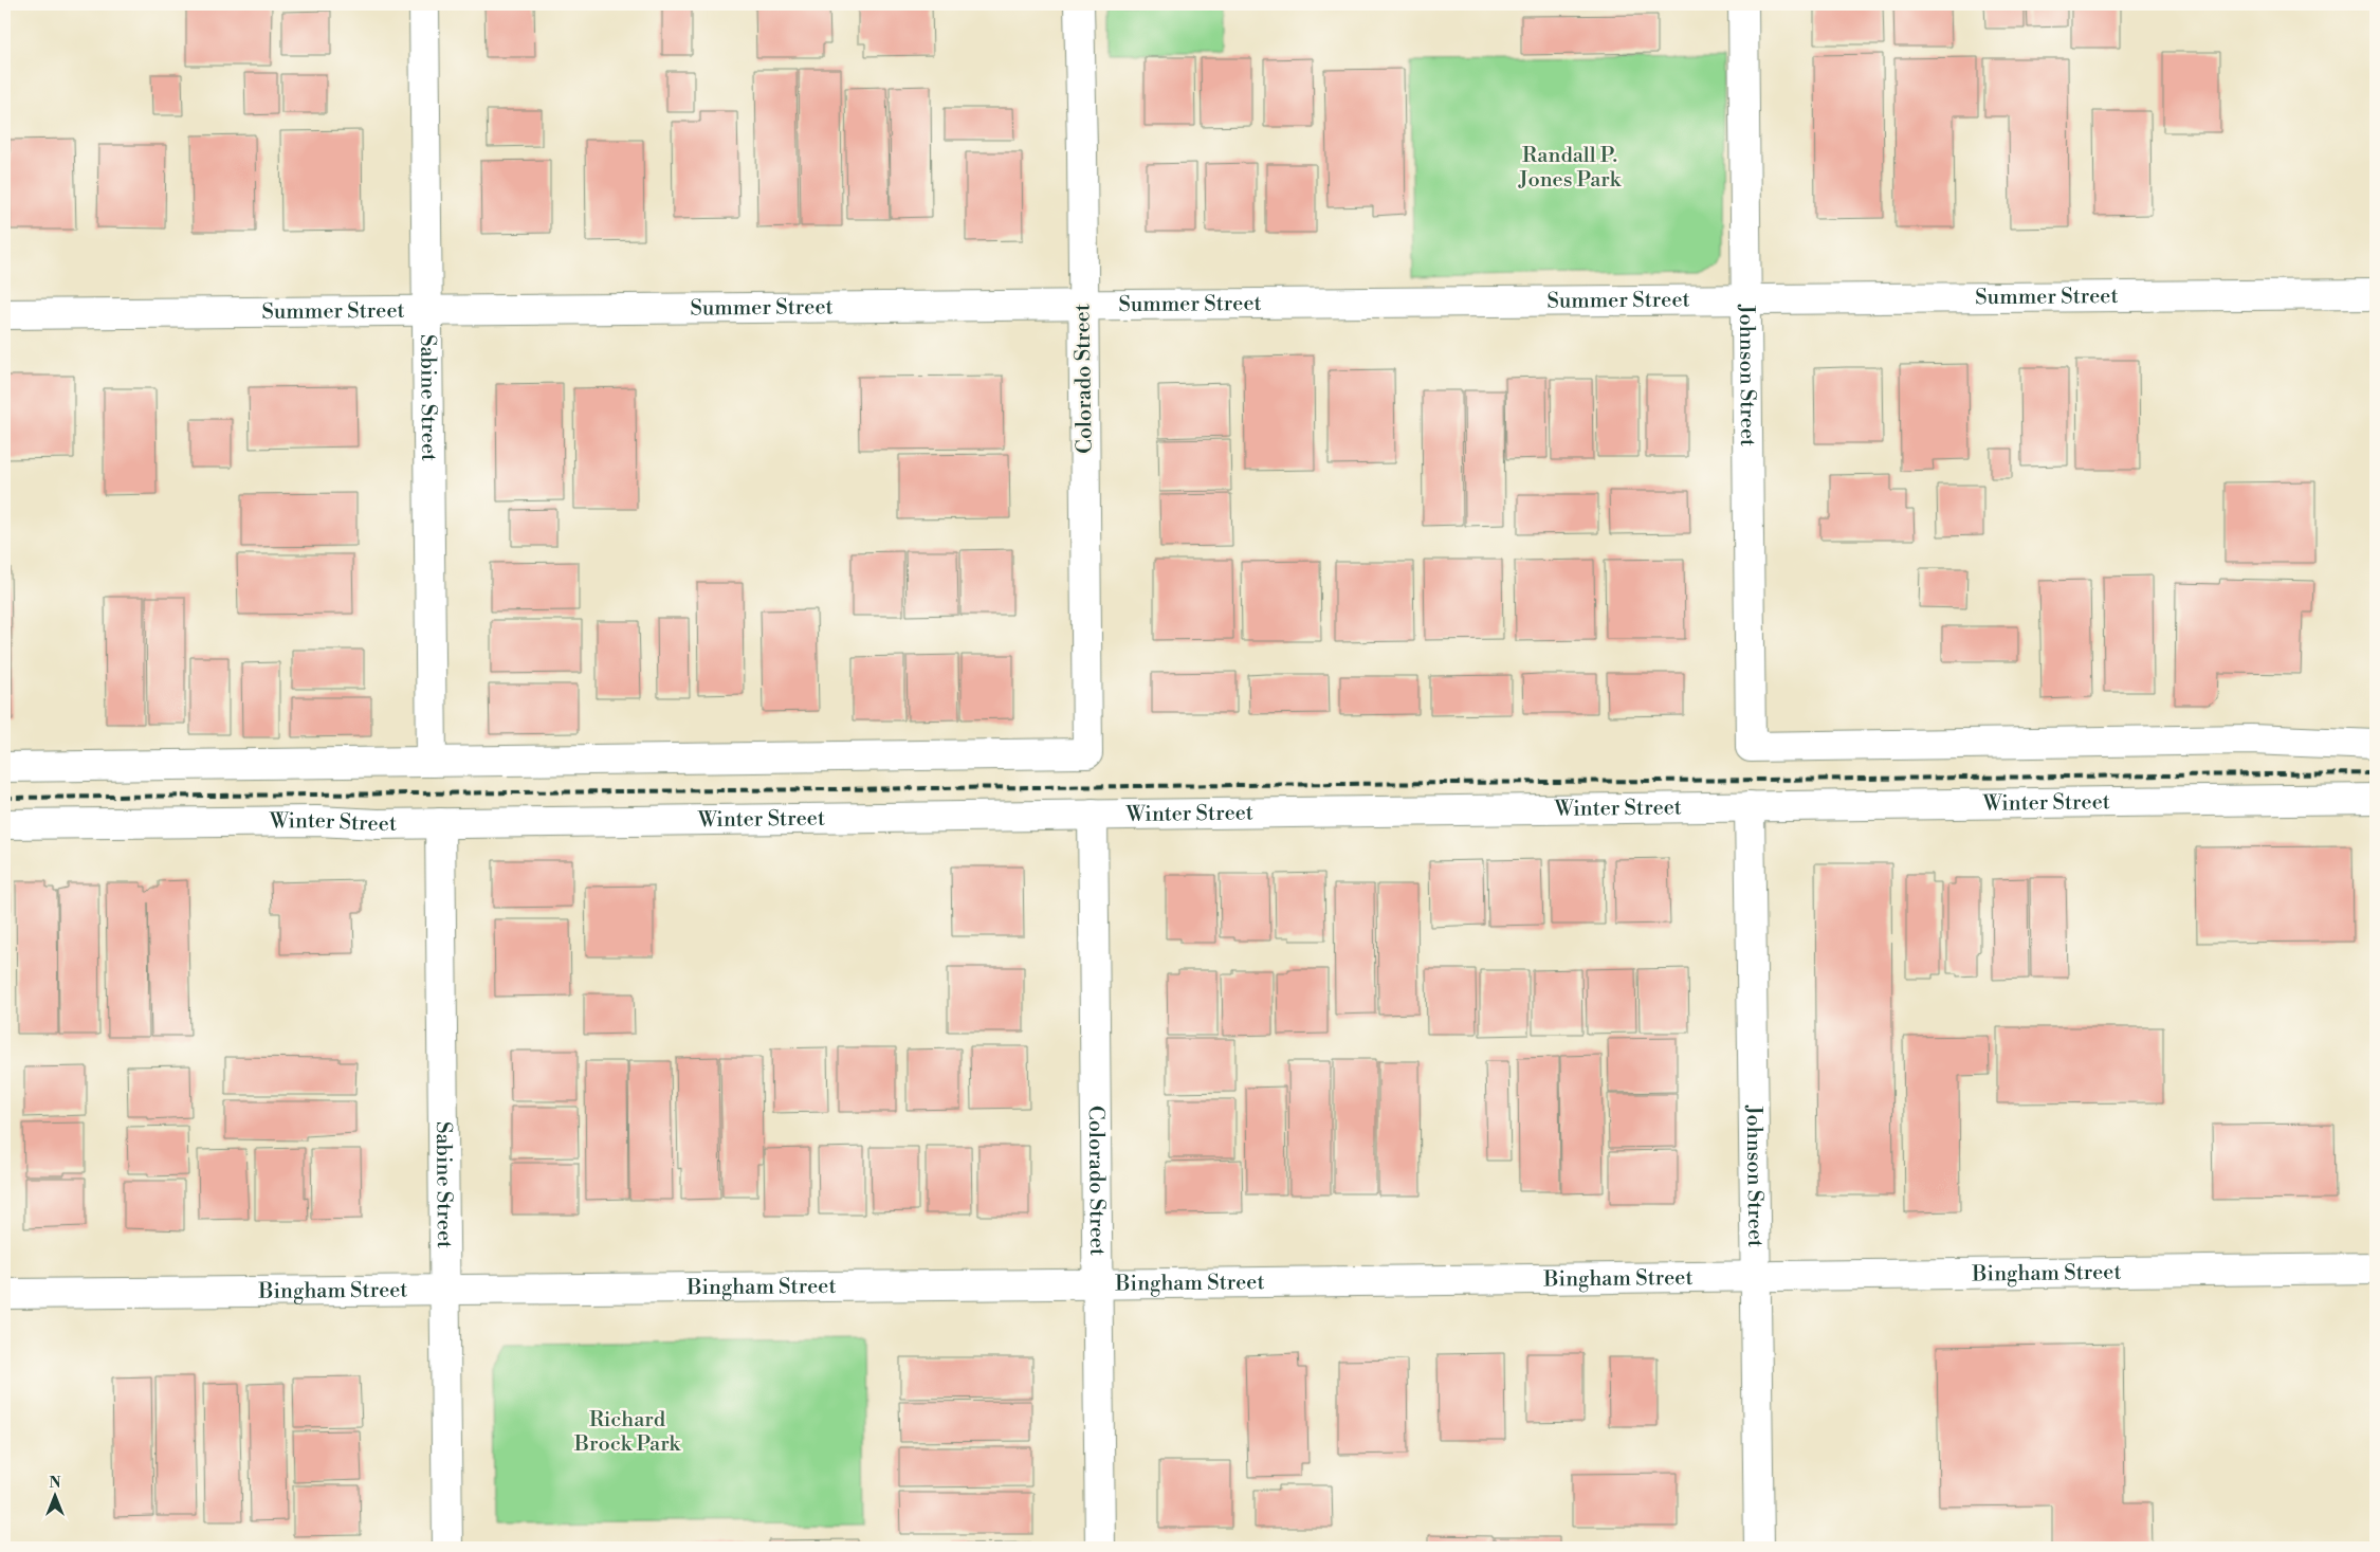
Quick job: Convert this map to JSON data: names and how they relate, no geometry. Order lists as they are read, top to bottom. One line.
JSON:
{"streets":{"street":["Summer Street","Johnson Street","Colorado Street","Sabine Street","Winter Street","Bingham Street"]},"crossings":[["Summer Street","Johnson Street"],["Summer Street","Colorado Street"],["Summer Street","Sabine Street"],["Johnson Street","Winter Street"],["Johnson Street","Bingham Street"],["Colorado Street","Sabine Street"],["Colorado Street","Winter Street"],["Colorado Street","Bingham Street"],["Sabine Street","Winter Street"],["Sabine Street","Bingham Street"]],"parks":["Randall P. Jones Park","Richard Brock Park"],"north":"top"}
